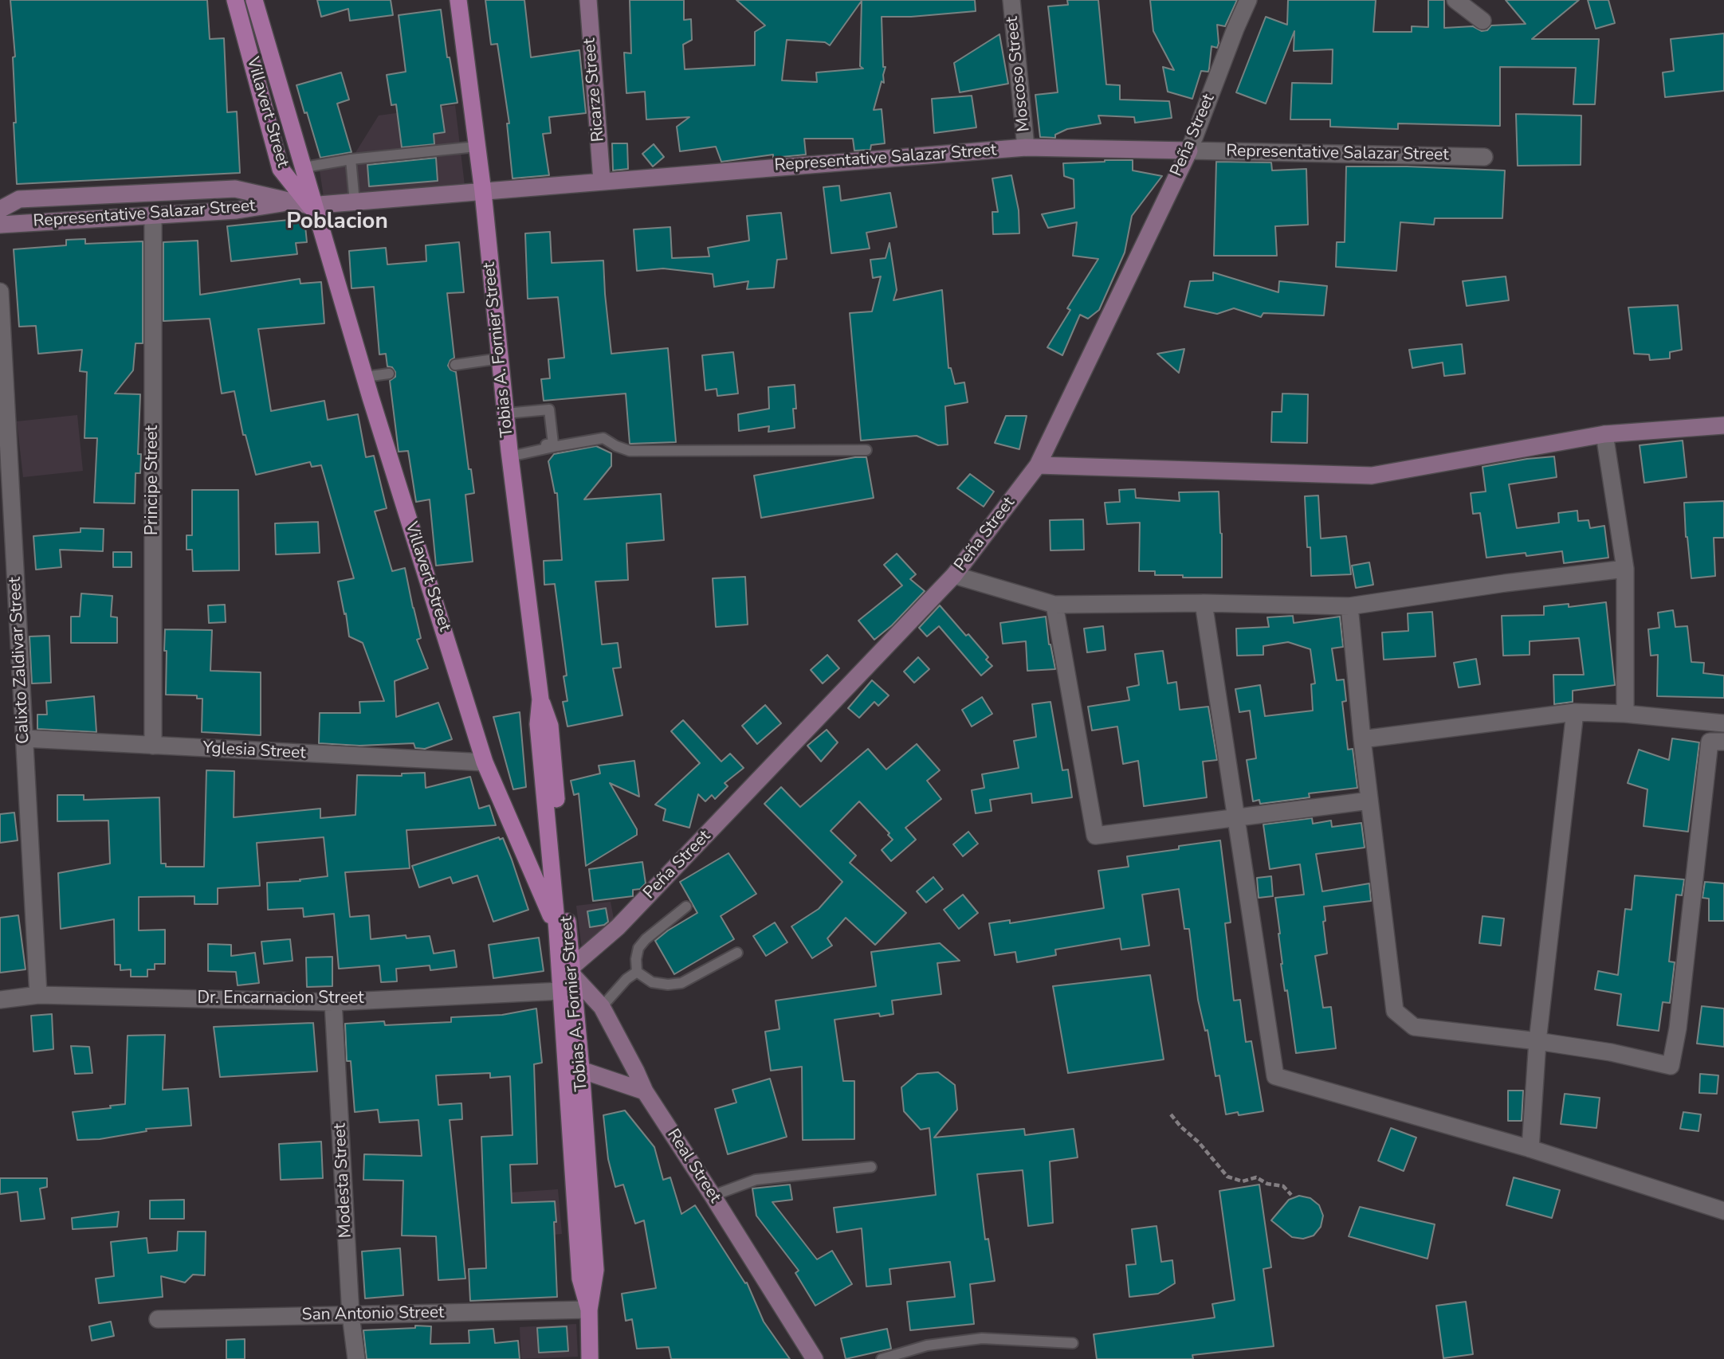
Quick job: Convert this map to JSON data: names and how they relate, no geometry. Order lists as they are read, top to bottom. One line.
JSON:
{"streets":{"main road":["Villavert Street","Tobias A. Fornier Street"],"street":["Moscoso Street","Ricarze Street","Peña Street","Representative Salazar Street","Principe Street","Calixto Zaldivar Street","Yglesia Street","Dr. Encarnacion Street","Real Street","Modesta Street","San Antonio Street"]},"crossings":[["Moscoso Street","Representative Salazar Street"],["Ricarze Street","Representative Salazar Street"],["Villavert Street","Representative Salazar Street"],["Villavert Street","Tobias A. Fornier Street"],["Villavert Street","Yglesia Street"],["Peña Street","Representative Salazar Street"],["Peña Street","Tobias A. Fornier Street"],["Peña Street","Real Street"],["Representative Salazar Street","Tobias A. Fornier Street"],["Representative Salazar Street","Principe Street"],["Tobias A. Fornier Street","Dr. Encarnacion Street"],["Tobias A. Fornier Street","Real Street"],["Tobias A. Fornier Street","San Antonio Street"],["Principe Street","Yglesia Street"],["Calixto Zaldivar Street","Yglesia Street"],["Calixto Zaldivar Street","Dr. Encarnacion Street"],["Dr. Encarnacion Street","Modesta Street"],["Modesta Street","San Antonio Street"]],"districts":["Poblacion"]}
